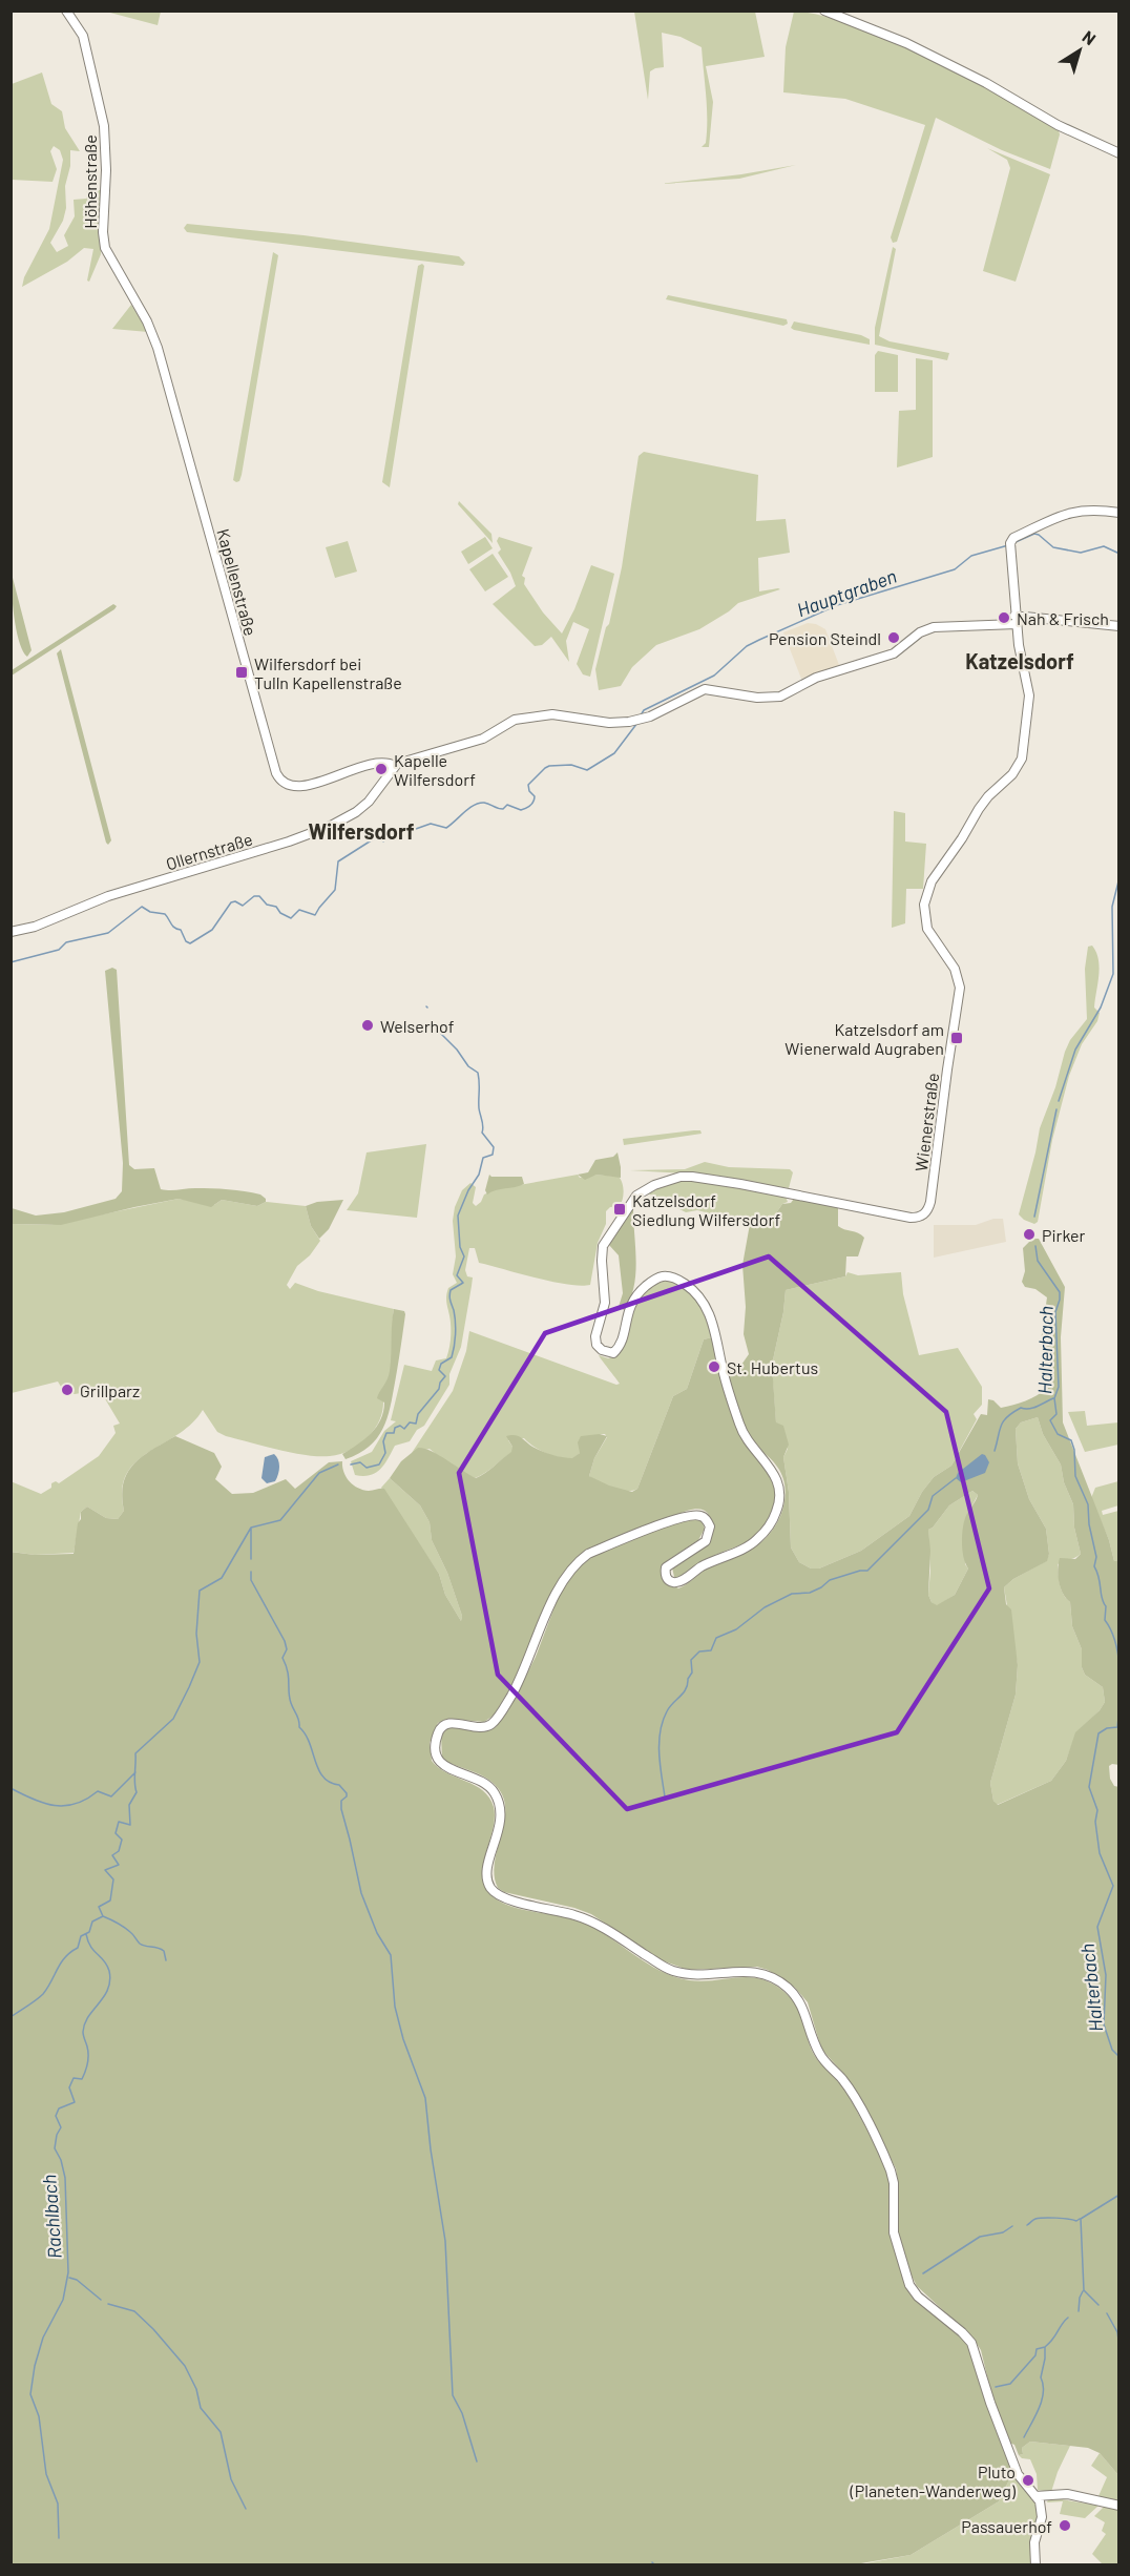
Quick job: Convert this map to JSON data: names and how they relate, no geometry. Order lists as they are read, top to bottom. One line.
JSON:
{"streets":{"street":["Höhenstraße","Kapellenstraße","Ollernstraße","Wienerstraße"]},"crossings":[["Höhenstraße","Kapellenstraße"],["Kapellenstraße","Ollernstraße"]],"districts":["Katzelsdorf","Wilfersdorf"],"water":["Hauptgraben","Halterbach","Rachlbach"],"places":{"other":["Nah & Frisch","Pension Steindl","Kapelle Wilfersdorf","Welserhof","Pirker","St. Hubertus","Grillparz","Pluto (Planeten-Wanderweg)","Passauerhof"],"transit":["Wilfersdorf bei Tulln Kapellenstraße","Katzelsdorf am Wienerwald Augraben","Katzelsdorf Siedlung Wilfersdorf"]},"north":"top right"}
